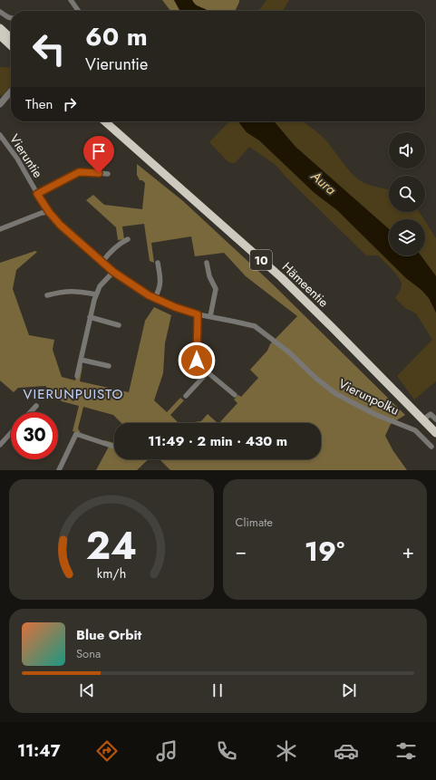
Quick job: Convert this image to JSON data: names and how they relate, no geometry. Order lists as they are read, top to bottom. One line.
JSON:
{"streets":{"highway":["10","Hämeentie"],"street":["Vieruntie","Vierunpolku"]},"crossings":[["Vieruntie","Vierunpolku"]],"districts":["VIERUNPUISTO"],"water":["Aura"],"page":{"turn":["60 m","Vieruntie"],"then":"Then","limit":"30","trip":"11:49 · 2 min · 430 m","tile":"Climate","heat":["−","19°","+"],"song":["Blue Orbit","Sona"],"tabs":"11:47","gauge":["24","km/h"]}}
